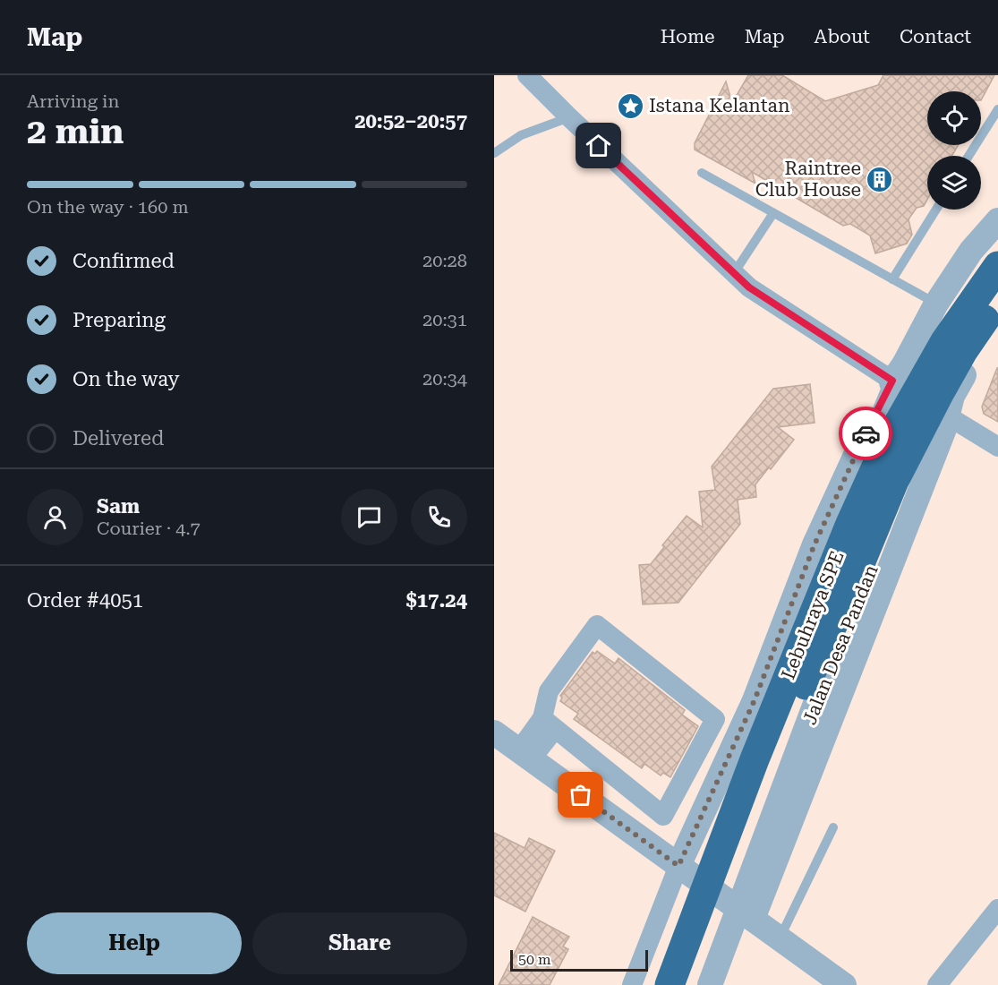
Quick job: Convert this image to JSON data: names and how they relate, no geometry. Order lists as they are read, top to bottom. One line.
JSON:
{"streets":{"highway":["Lebuhraya SPE"],"street":["Jalan Desa Pandan"]},"places":{"place":["Istana Kelantan"],"building":["Raintree Club House"]},"scale_bar":"50 m","page":{"header":"Map","nav":["Home","Map","About","Contact"],"heading":["2 min","Arriving in","20:52–20:57"],"panel":["Sam","Courier · 4.7","Order #4051","$17.24"],"bar":"On the way · 160 m","list":[["Confirmed","20:28"],["Preparing","20:31"],["On the way","20:34"],"Delivered"],"buttons":["Help","Share"],"scale":"50 m"}}
